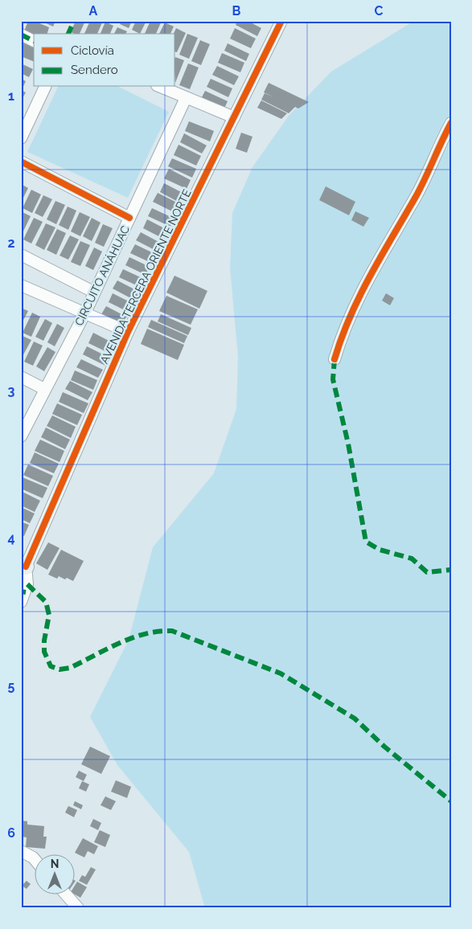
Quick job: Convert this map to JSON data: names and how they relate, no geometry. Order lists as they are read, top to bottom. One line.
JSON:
{"streets":{"street":["CIRCUITO ANÁHUAC","AVENIDA TERCERA ORIENTE NORTE"]},"legend":["Ciclovía","Sendero"],"north":"top","grid":{"columns":["A","B","C"],"rows":["1","2","3","4","5","6"]}}
